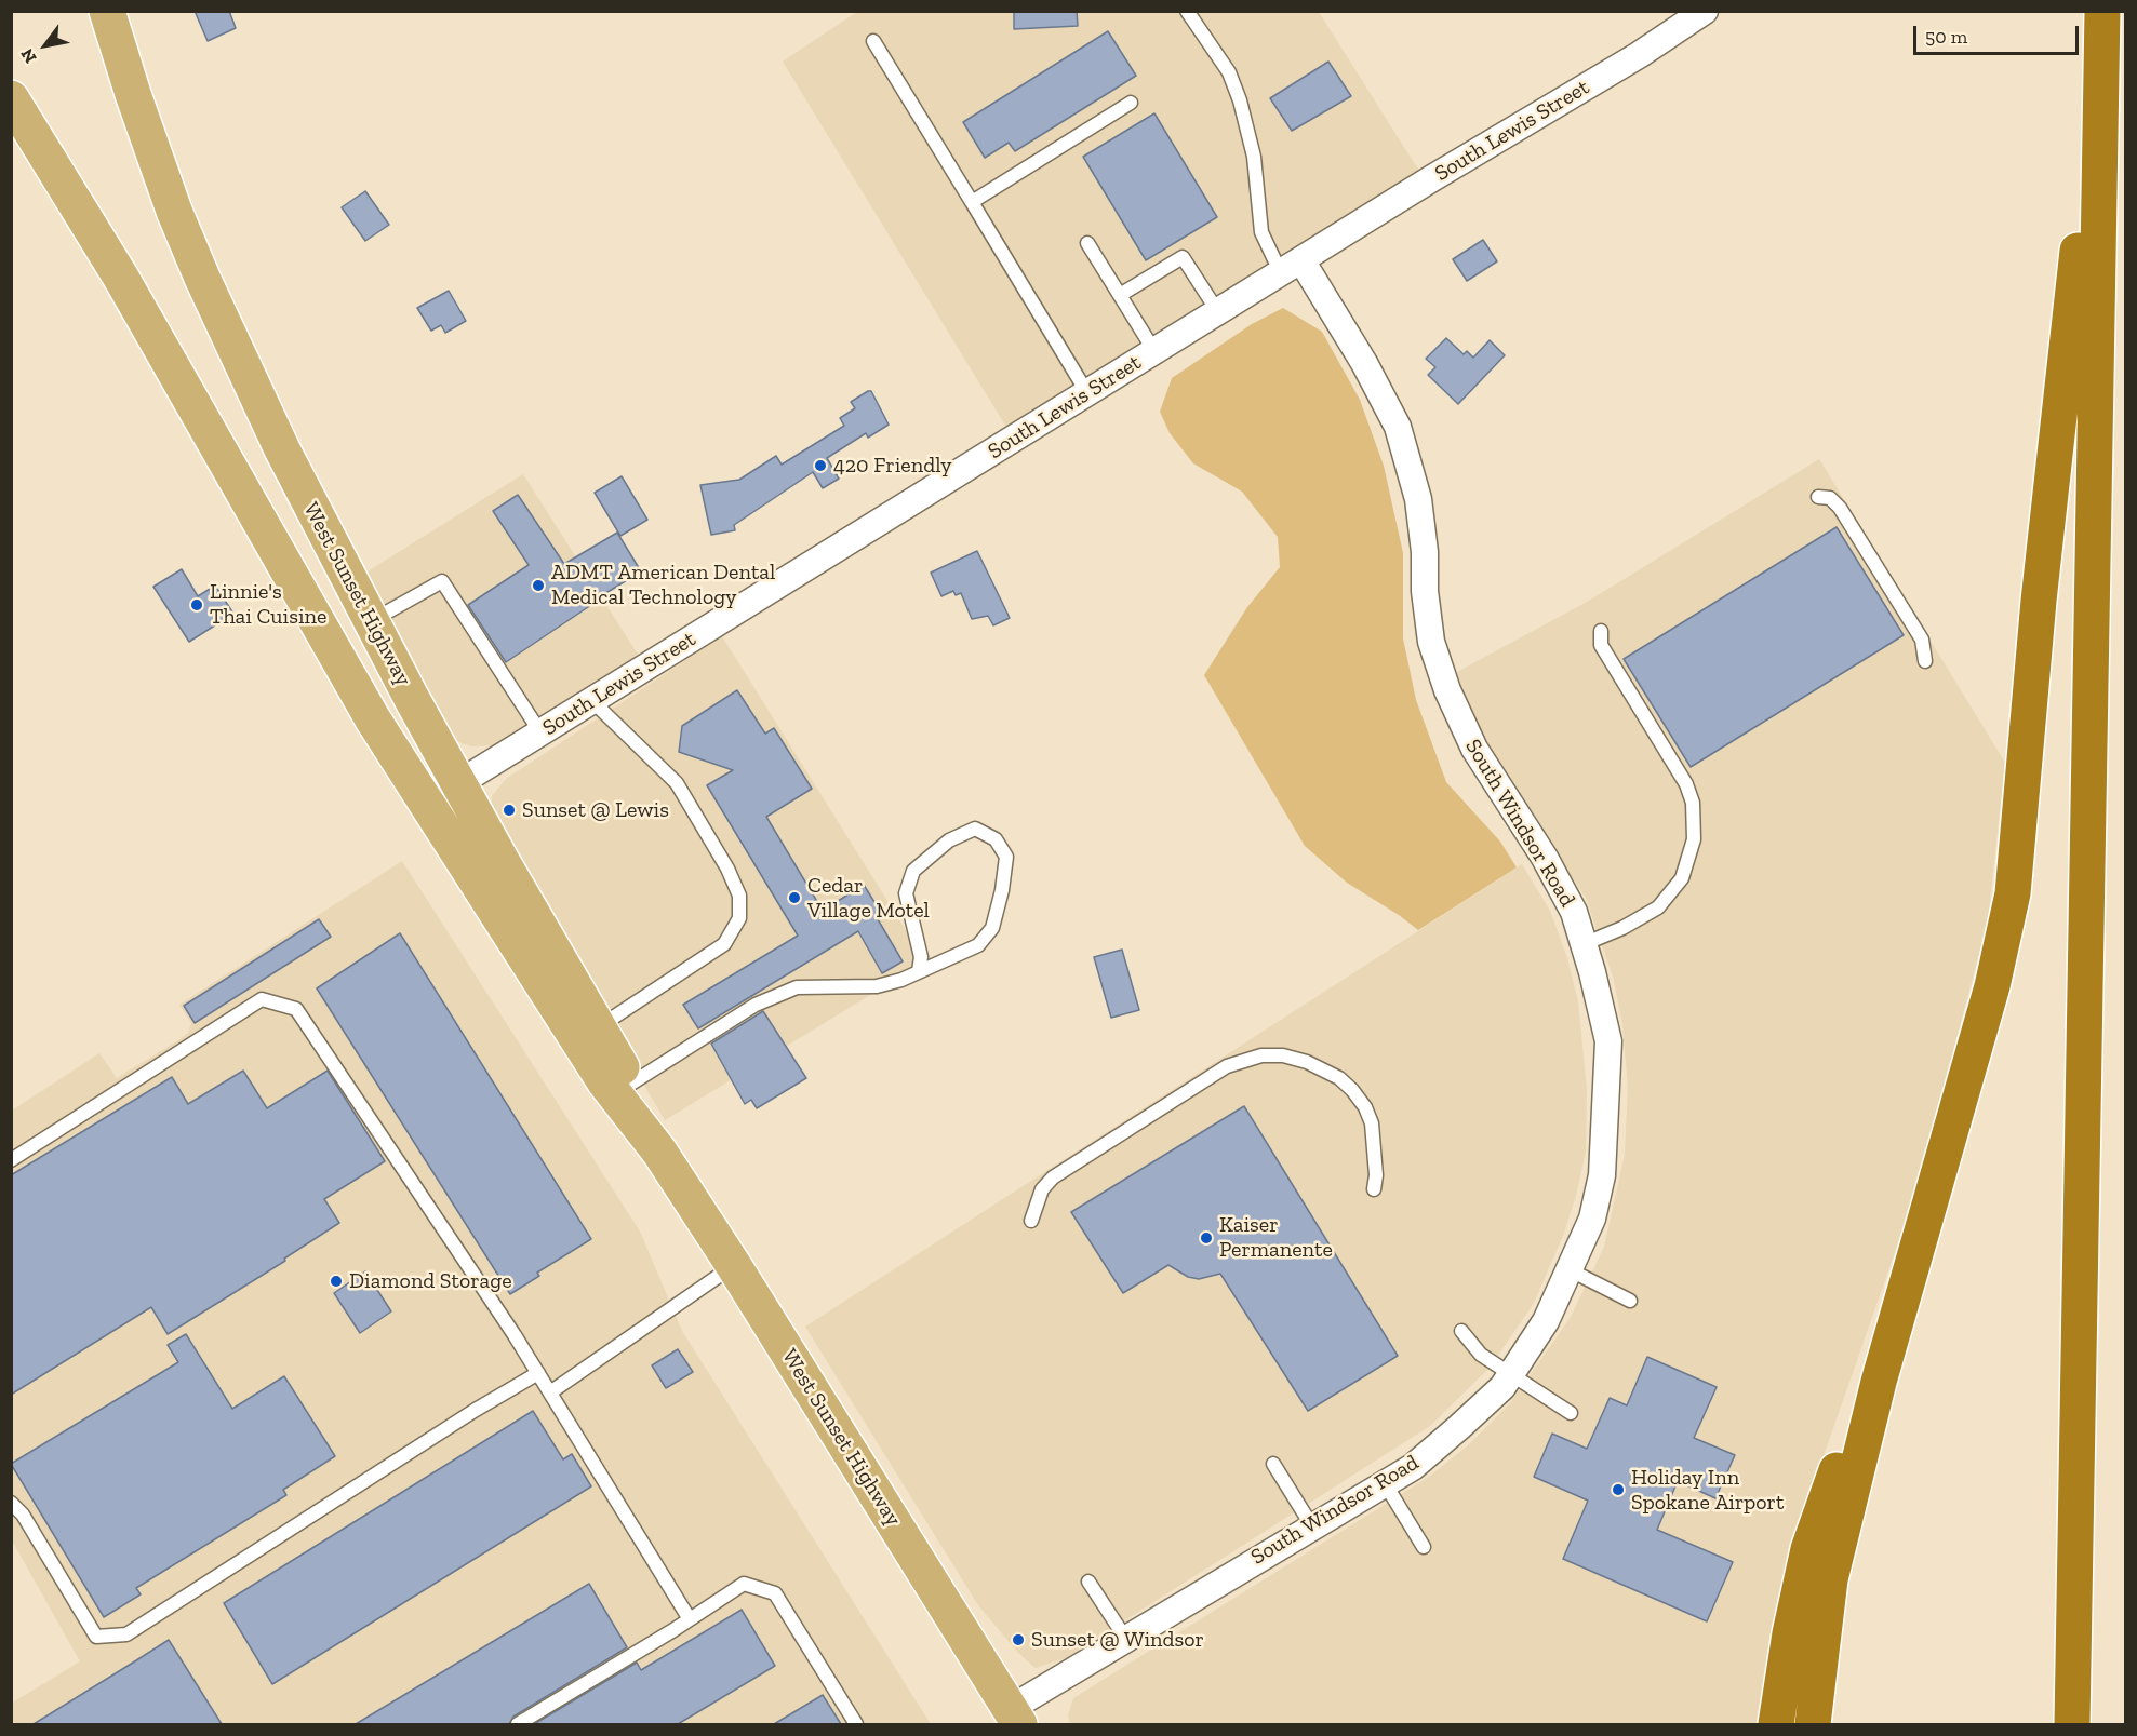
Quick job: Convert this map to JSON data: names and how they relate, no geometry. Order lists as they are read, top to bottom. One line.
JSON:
{"streets":{"main road":["West Sunset Highway"],"street":["South Lewis Street","South Windsor Road"]},"crossings":[["South Lewis Street","West Sunset Highway"],["South Lewis Street","South Windsor Road"],["West Sunset Highway","South Windsor Road"]],"places":["420 Friendly","ADMT American Dental Medical Technology","Linnie's Thai Cuisine","Sunset @ Lewis","Cedar Village Motel","Kaiser Permanente","Diamond Storage","Holiday Inn Spokane Airport","Sunset @ Windsor"],"scale_bar":"50 m","north":"bottom left"}
